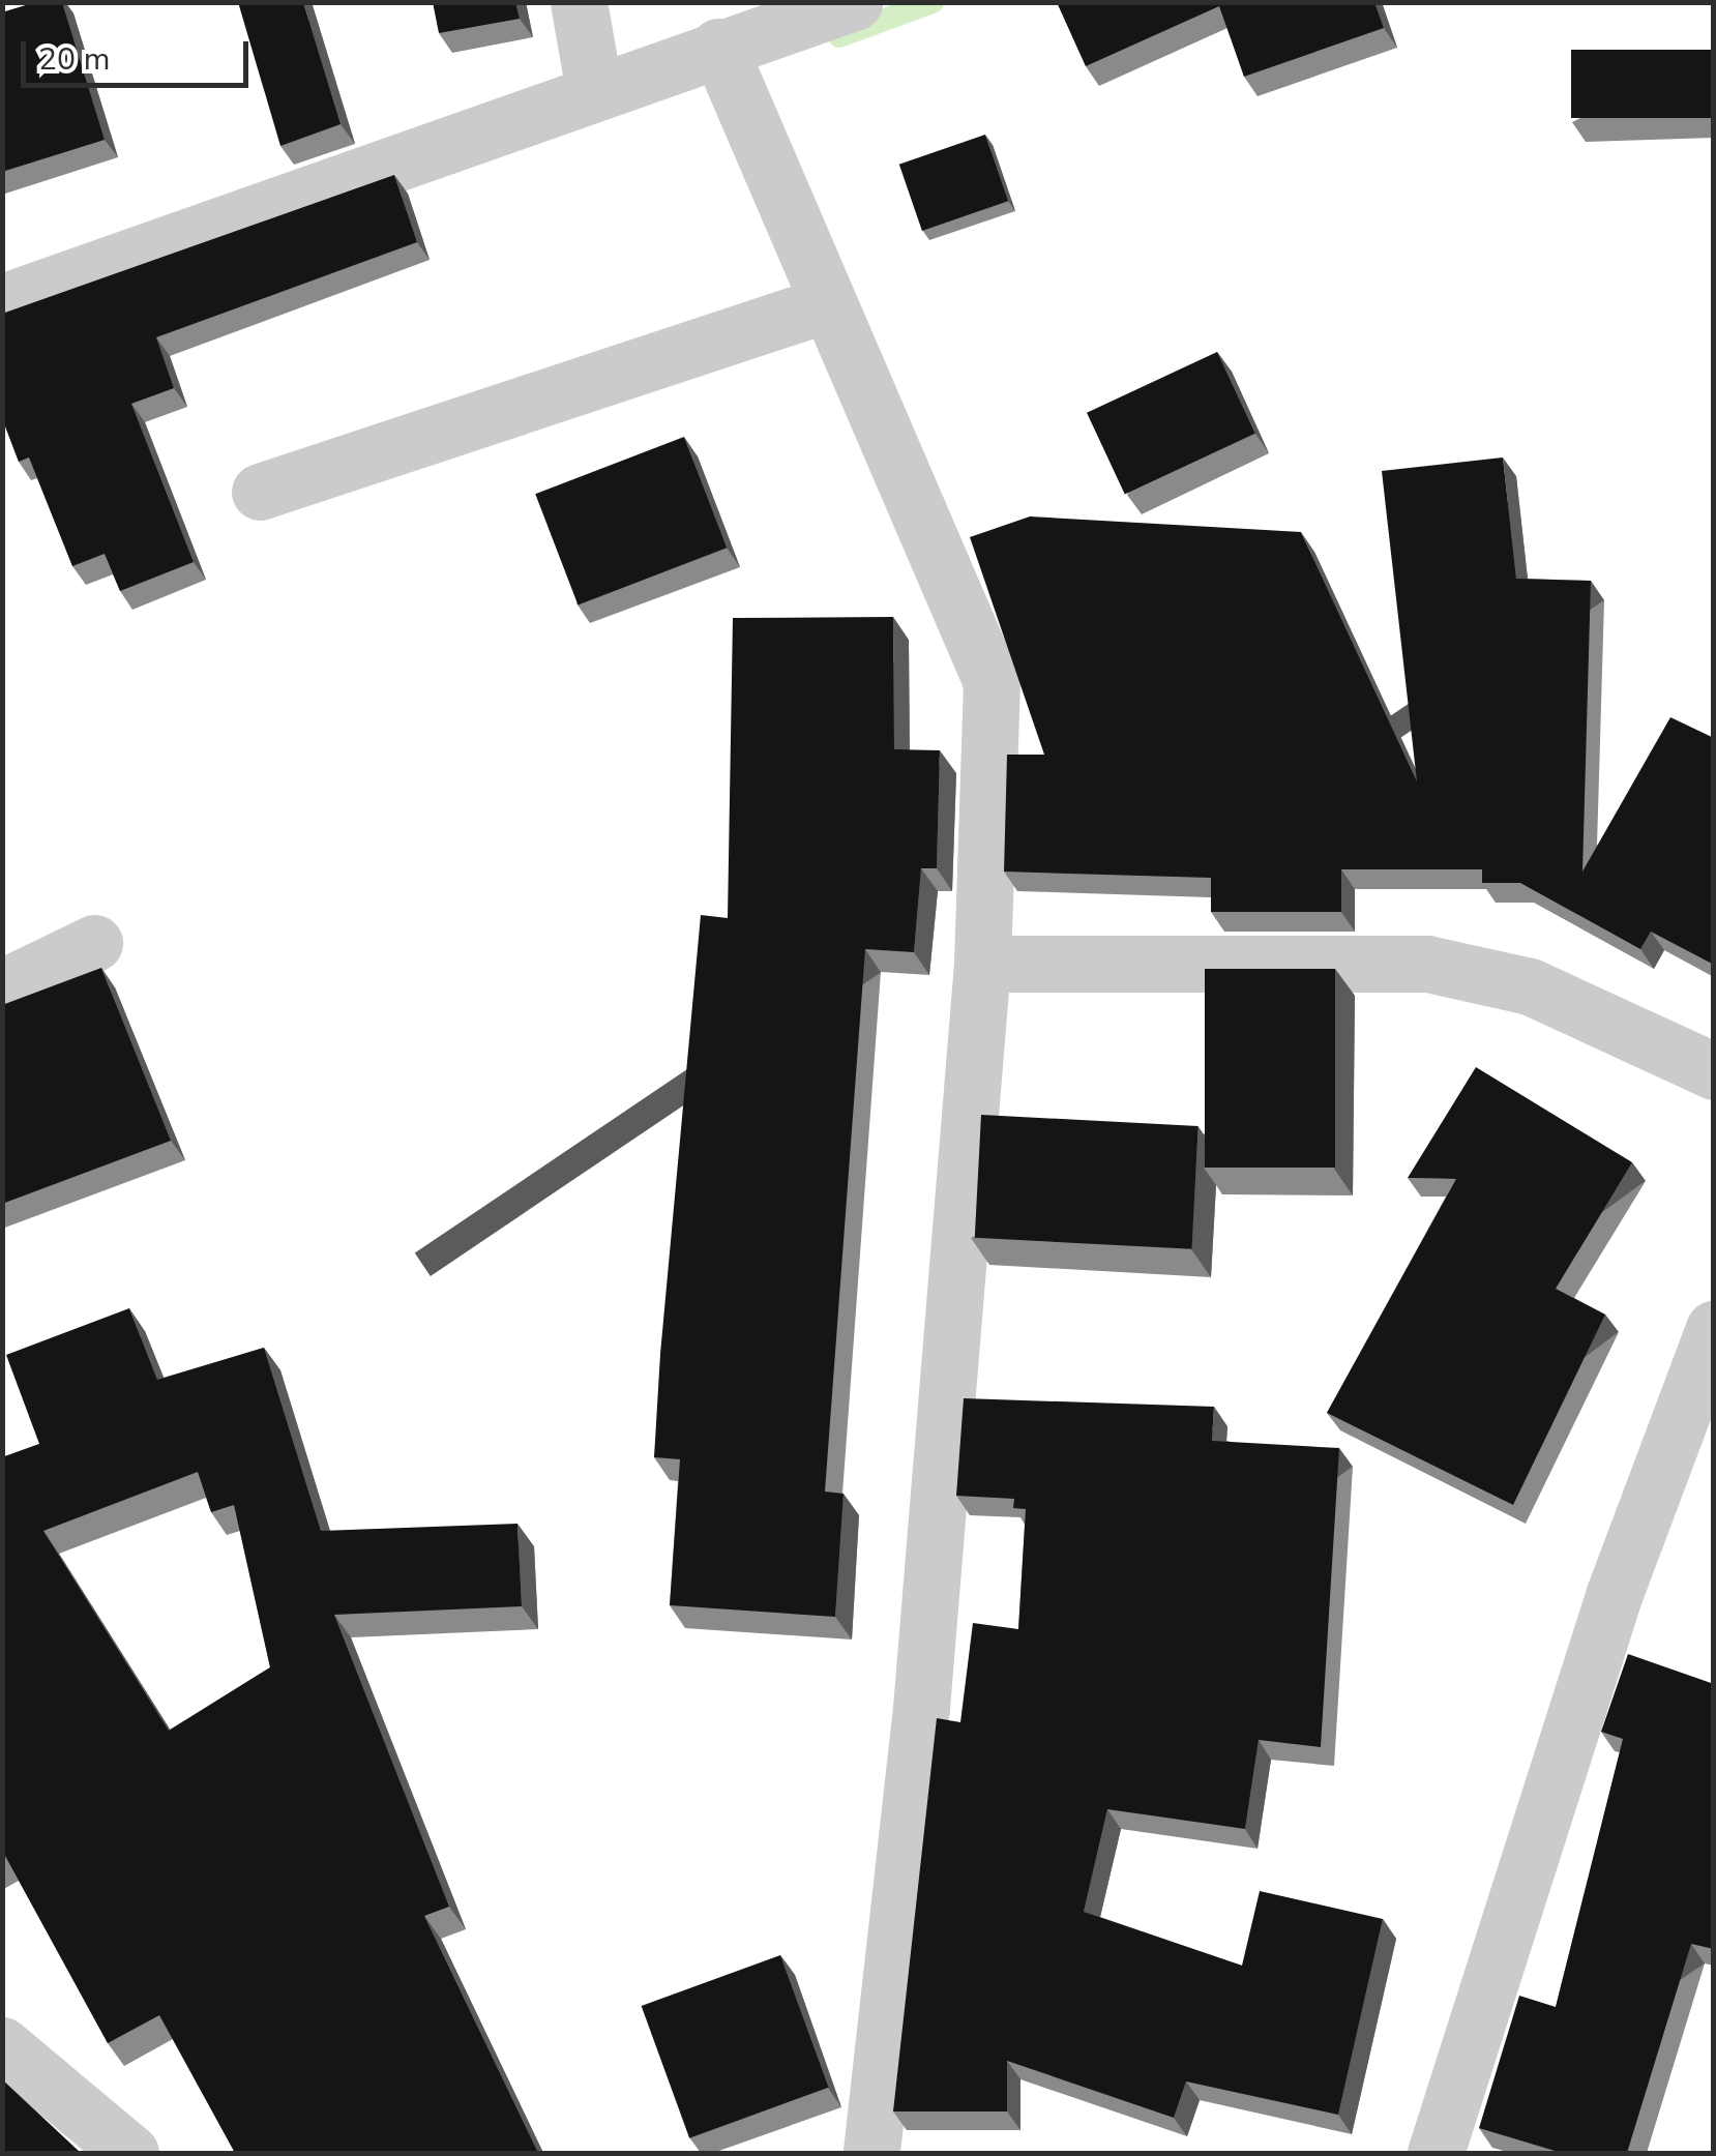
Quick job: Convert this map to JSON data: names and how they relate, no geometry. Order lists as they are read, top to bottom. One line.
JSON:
{"scale_bar":"20 m"}
